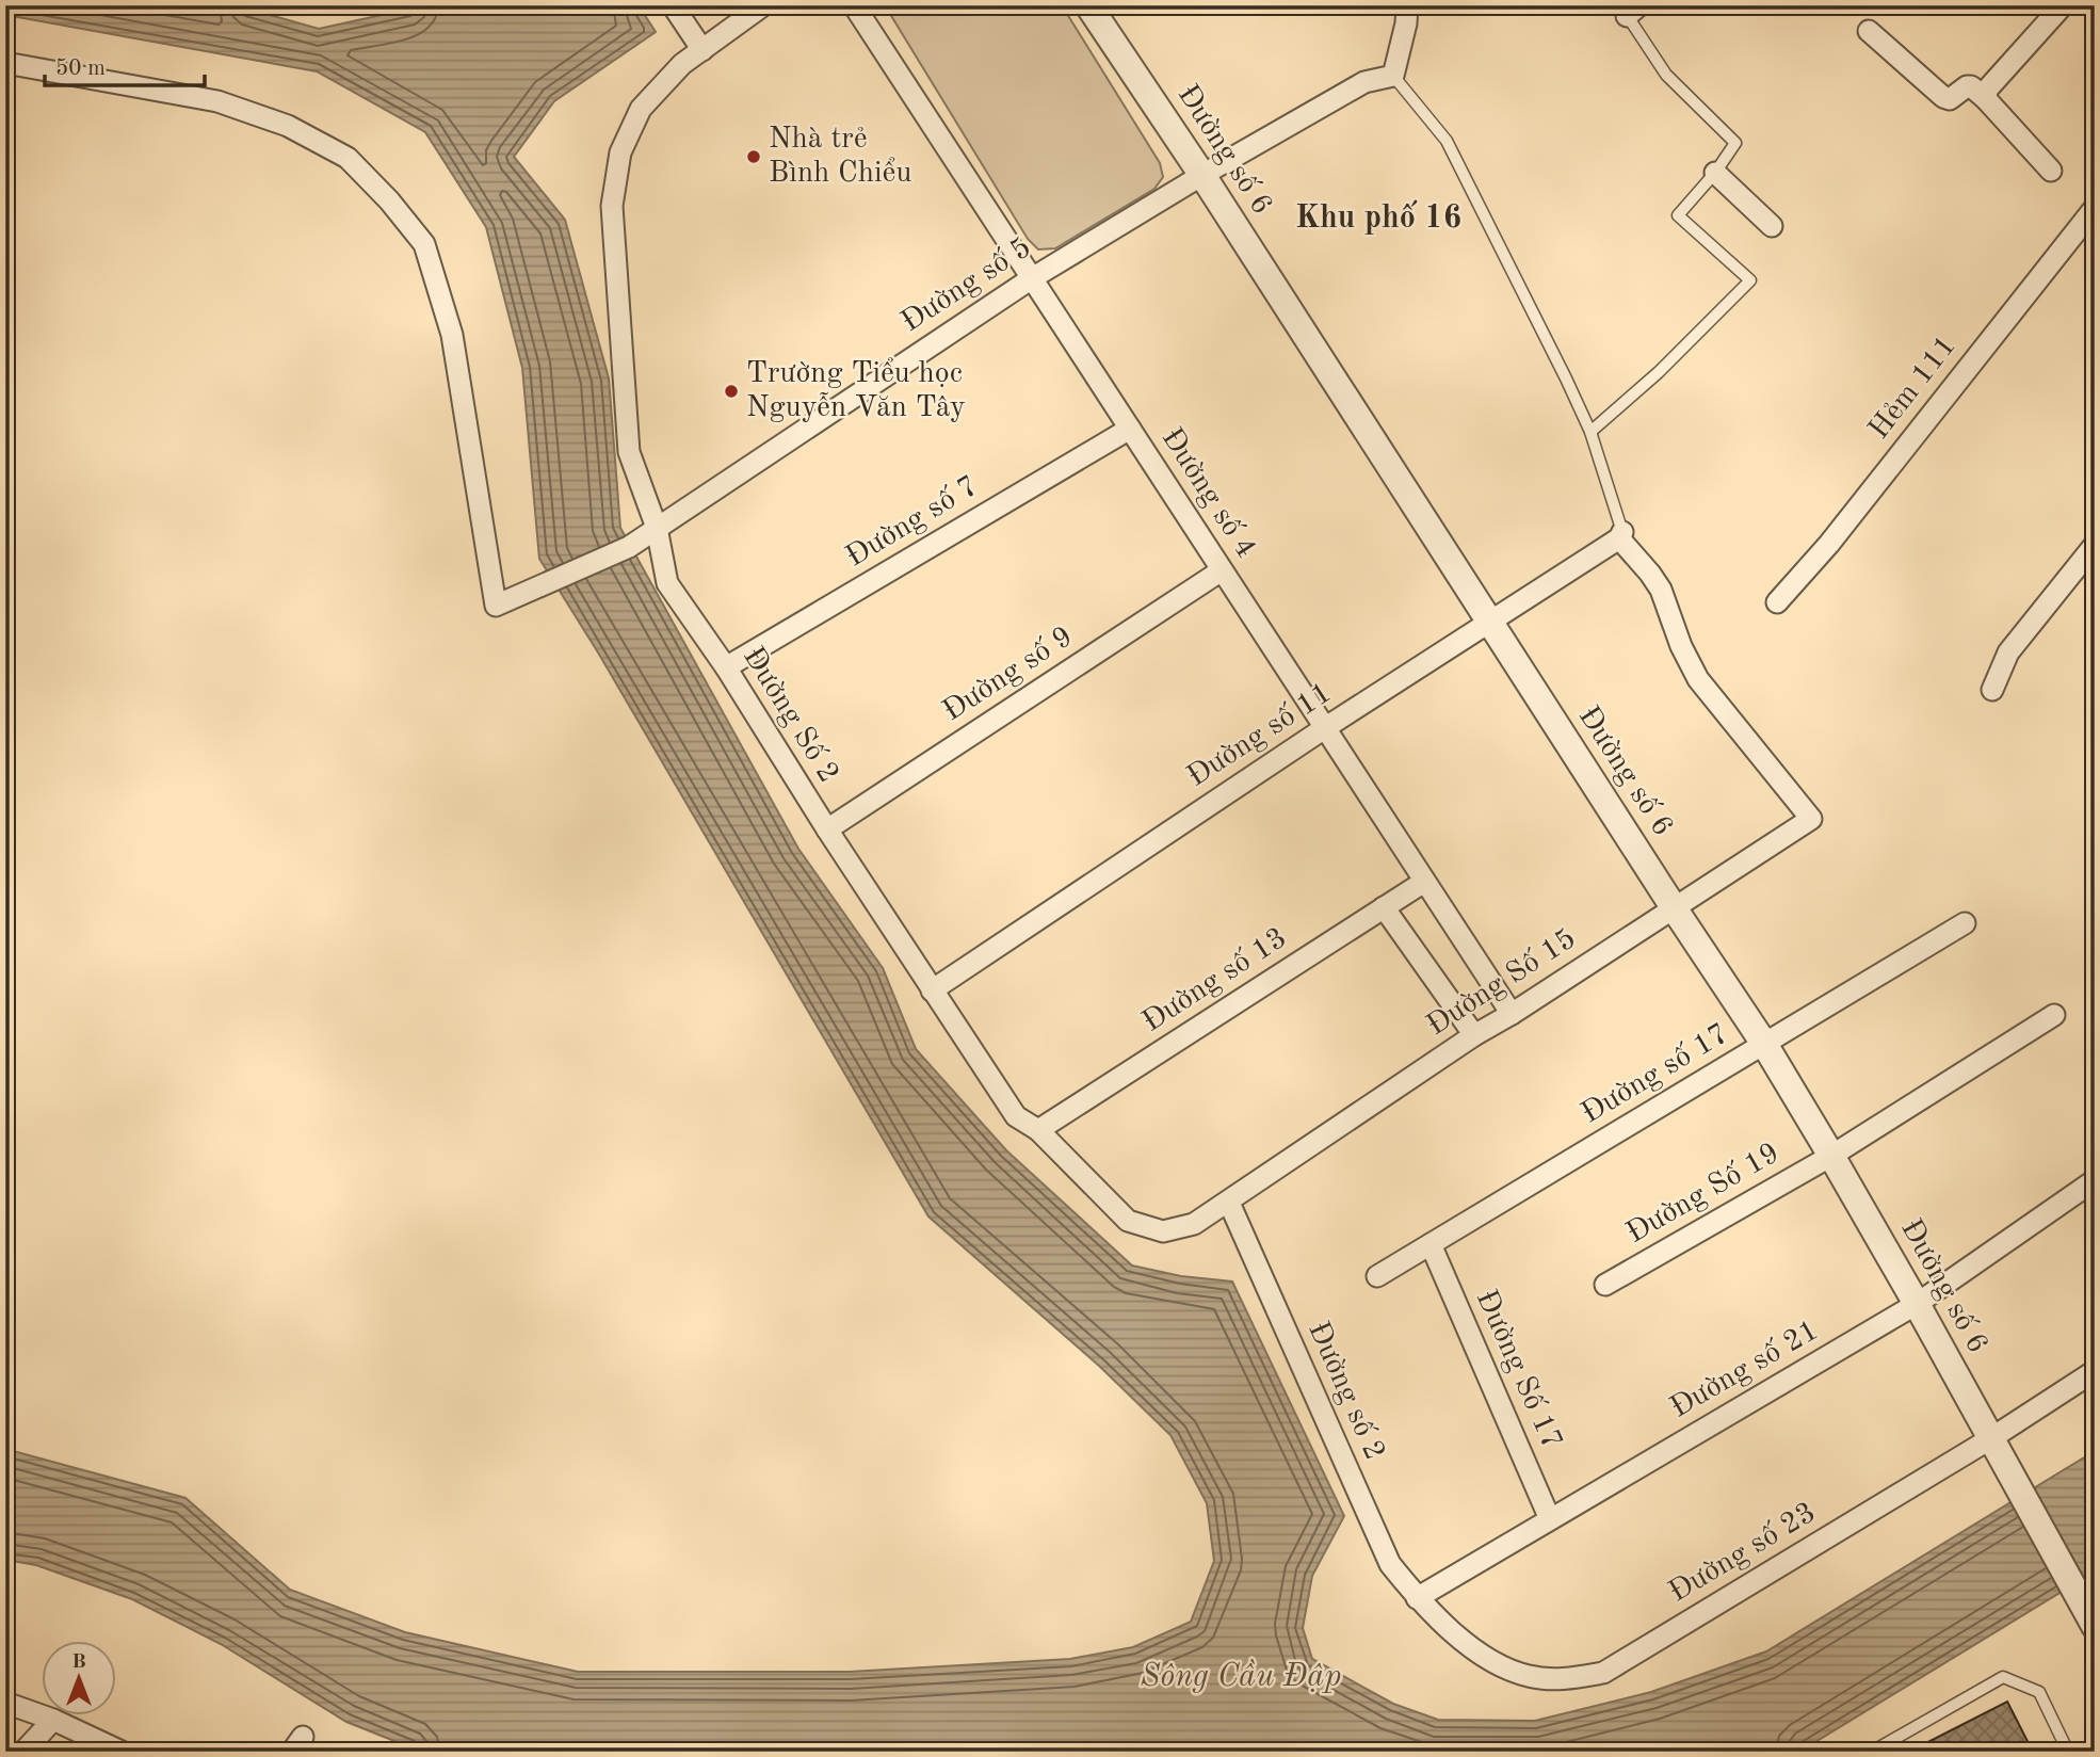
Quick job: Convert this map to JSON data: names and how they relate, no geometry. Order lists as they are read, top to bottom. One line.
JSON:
{"streets":{"street":["Đường số 6","Đường số 5","Hẻm 111","Đường số 4","Đường số 7","Đường số 9","Đường Số 2","Đường số 11","Đường số 13","Đường Số 15","Đường số 17","Đường Số 19","Đường Số 17","Đường số 21","Đường số 2","Đường số 23"]},"crossings":[["Đường số 6","Đường số 5"],["Đường số 6","Đường số 11"],["Đường số 6","Đường Số 15"],["Đường số 6","Đường số 17"],["Đường số 6","Đường Số 19"],["Đường số 6","Đường số 21"],["Đường số 6","Đường số 23"],["Đường số 5","Đường số 4"],["Đường số 5","Đường Số 2"],["Đường số 4","Đường số 7"],["Đường số 4","Đường số 9"],["Đường số 4","Đường số 11"],["Đường số 4","Đường số 13"],["Đường số 4","Đường Số 15"],["Đường số 7","Đường Số 2"],["Đường số 9","Đường Số 2"],["Đường Số 2","Đường số 11"],["Đường Số 2","Đường số 13"],["Đường Số 2","Đường Số 15"],["Đường Số 2","Đường số 2"],["Đường số 11","Đường Số 15"],["Đường Số 15","Đường số 2"],["Đường số 17","Đường Số 17"],["Đường Số 17","Đường số 21"],["Đường số 21","Đường số 2"],["Đường số 21","Đường số 23"],["Đường số 2","Đường số 23"]],"districts":["Khu phố 16"],"water":["Sông Cầu Đập"],"places":["Nhà trẻ Bình Chiểu","Trường Tiểu học Nguyễn Văn Tây"],"scale_bar":"50 m","north":"top"}
